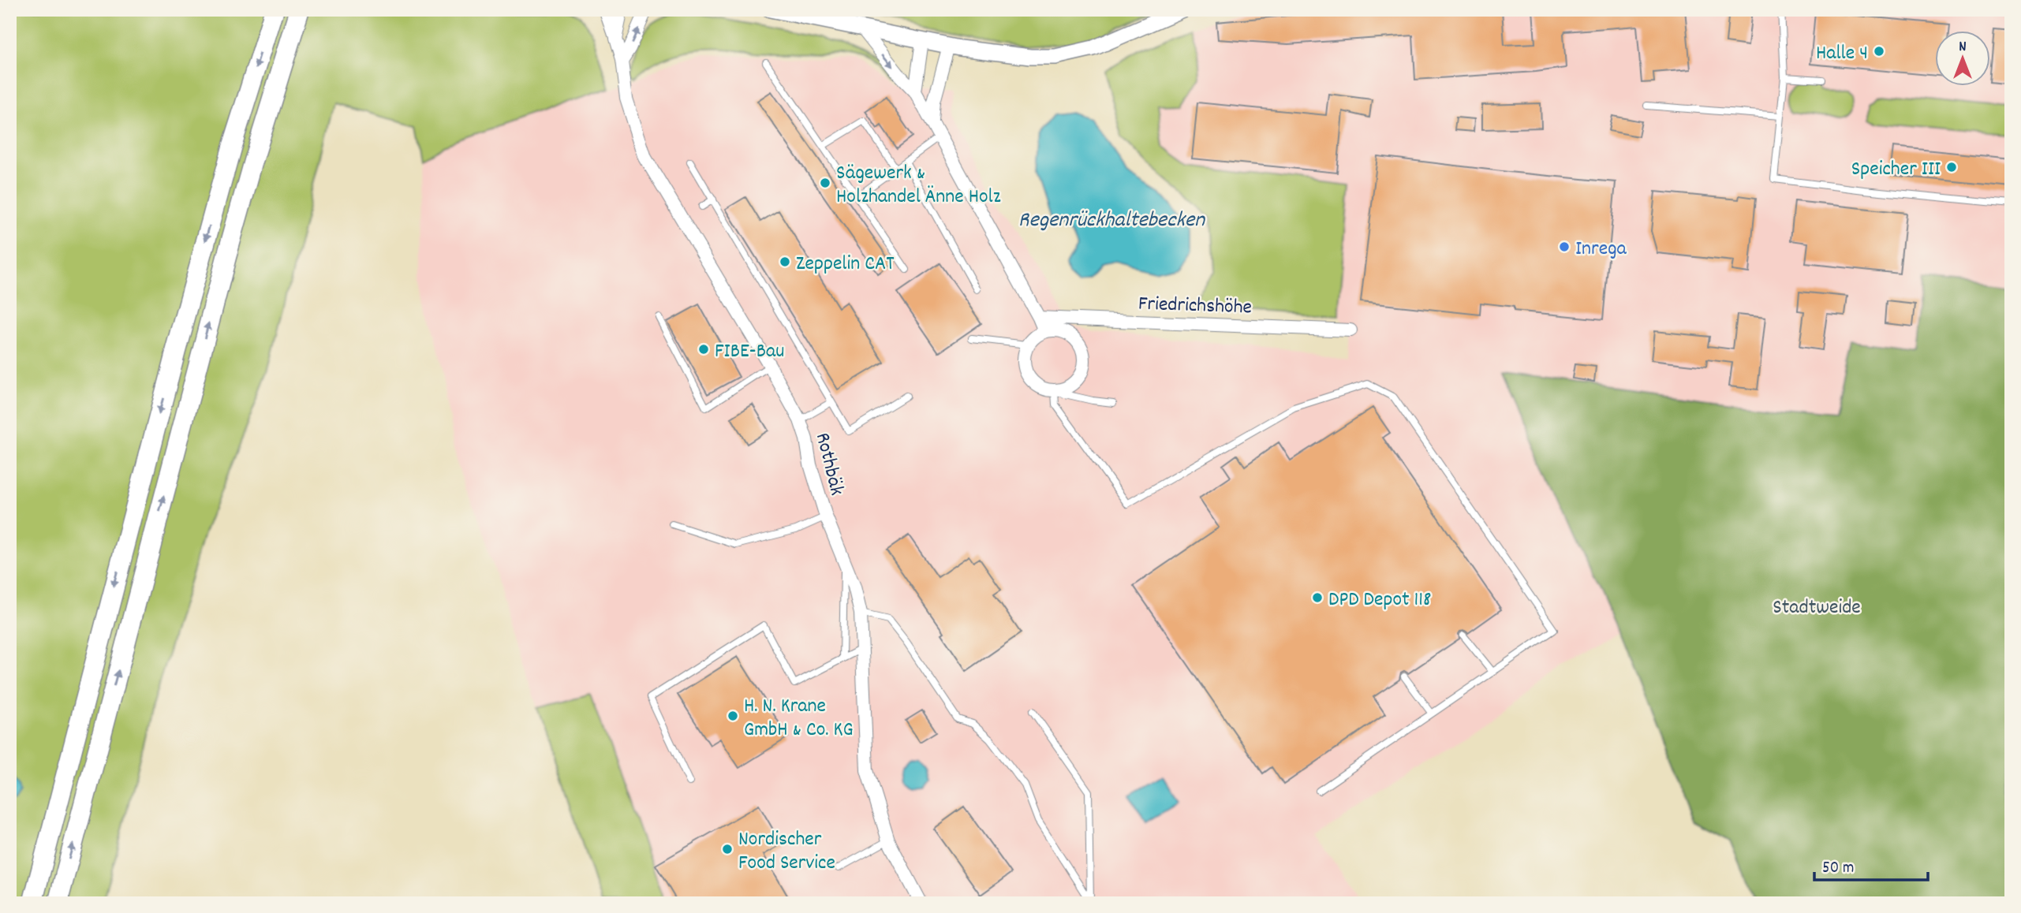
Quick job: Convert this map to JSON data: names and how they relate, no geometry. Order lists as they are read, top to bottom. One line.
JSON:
{"streets":{"street":["Friedrichshöhe","Rothbäk"]},"water":["Regenrückhaltebecken"],"parks":["Stadtweide"],"places":["Halle 4","Speicher III","Sägewerk & Holzhandel Änne Holz","Inrega","Zeppelin CAT","FIBE-Bau","DPD Depot 118","H. N. Krane GmbH & Co. KG","Nordischer Food Service"],"scale_bar":"50 m","north":"top"}
